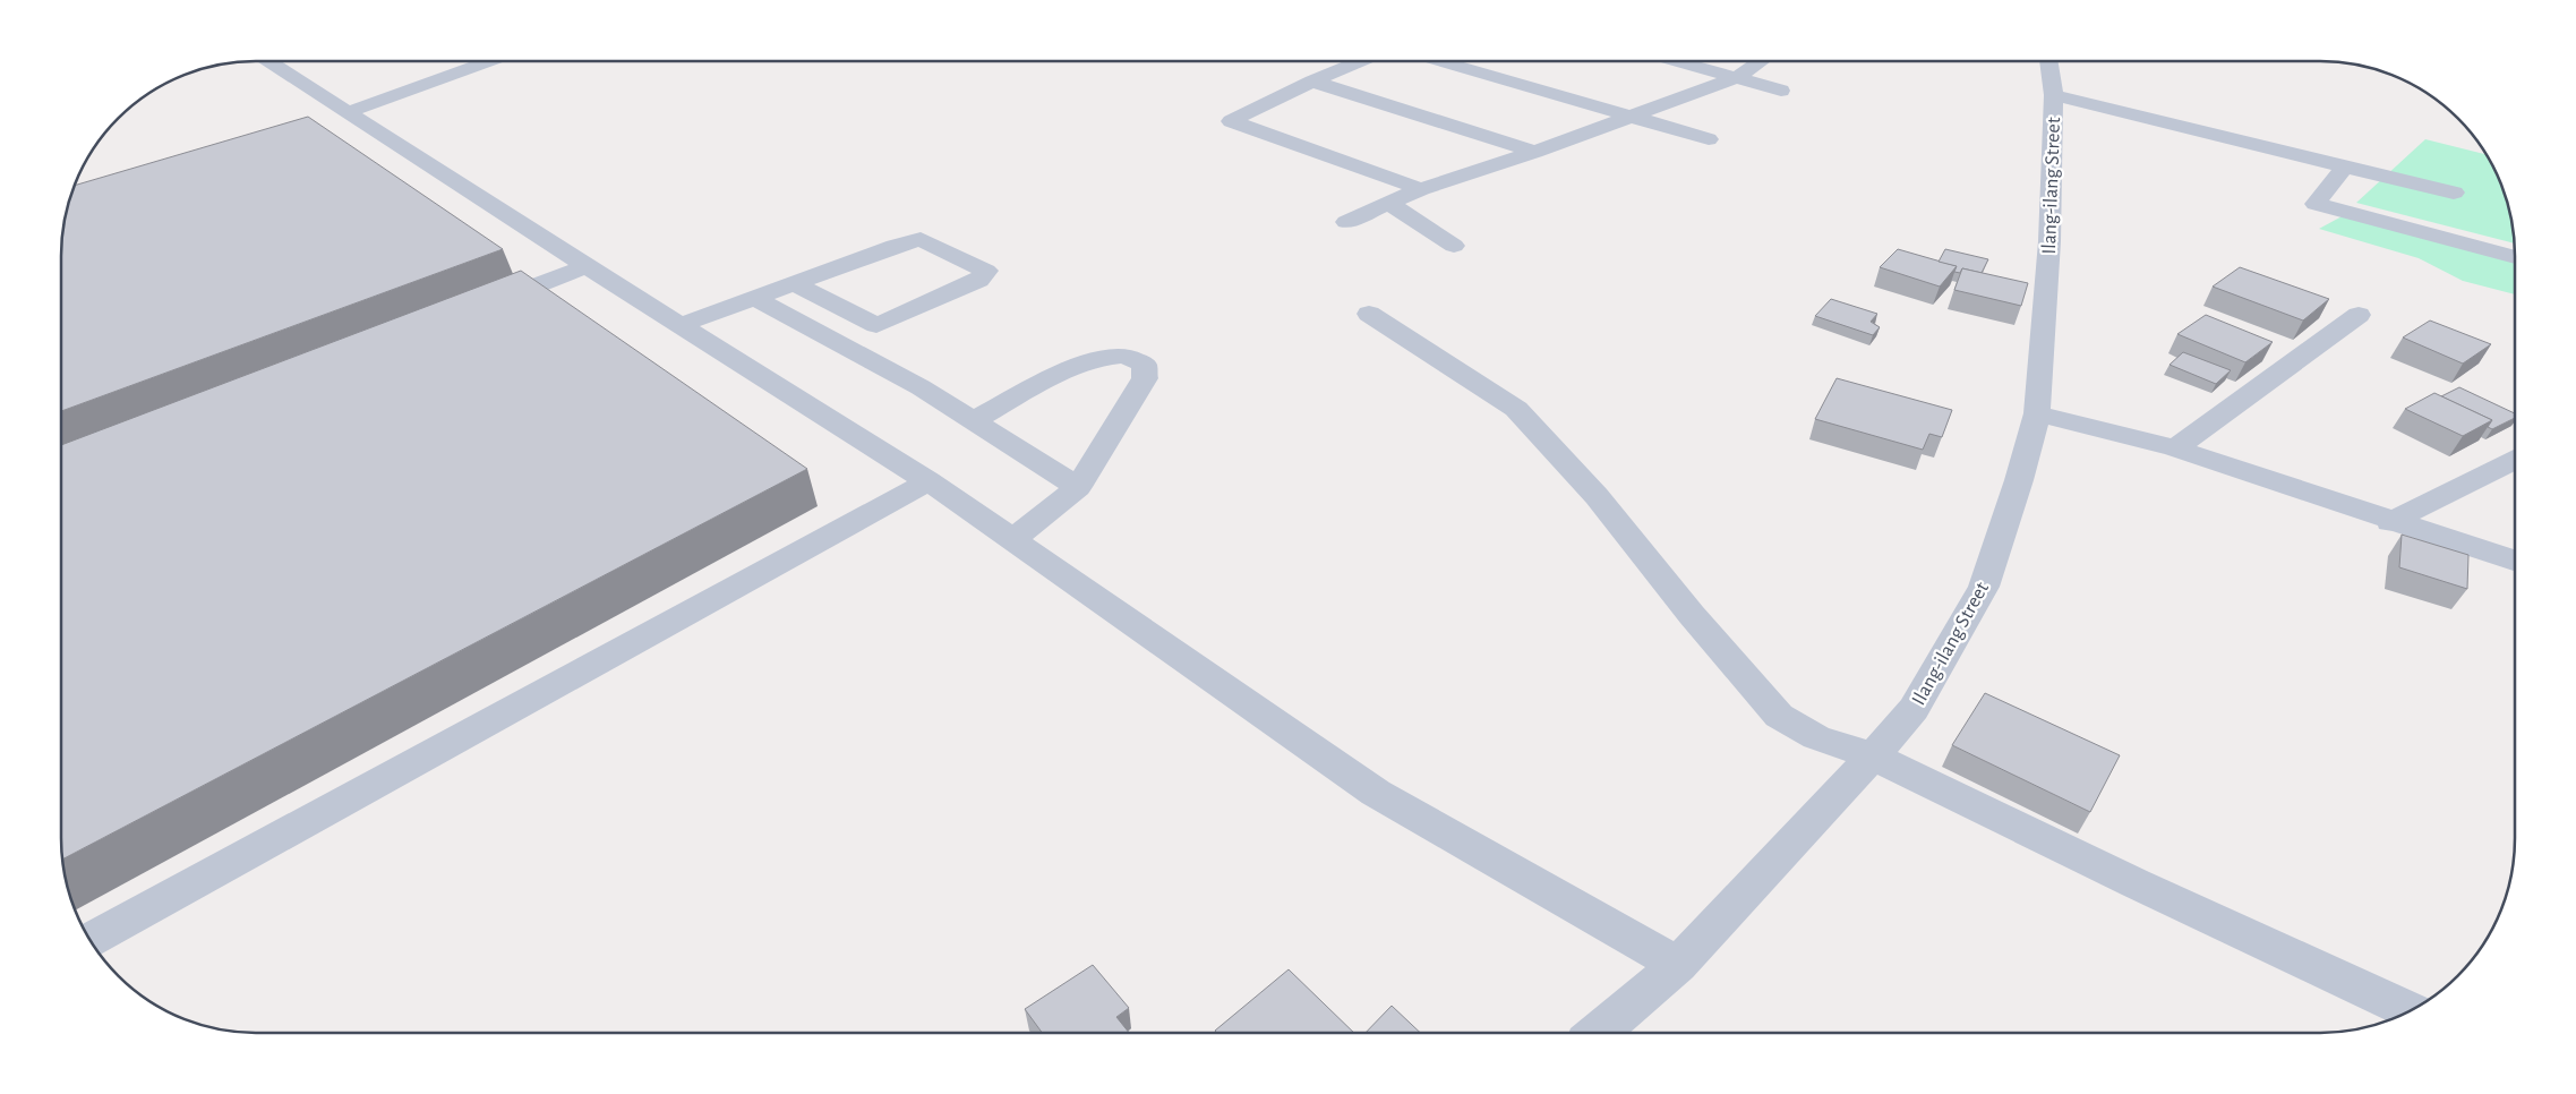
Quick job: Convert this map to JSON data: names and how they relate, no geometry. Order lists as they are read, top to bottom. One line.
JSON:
{"streets":{"street":["Ilang-ilang Street"]}}
